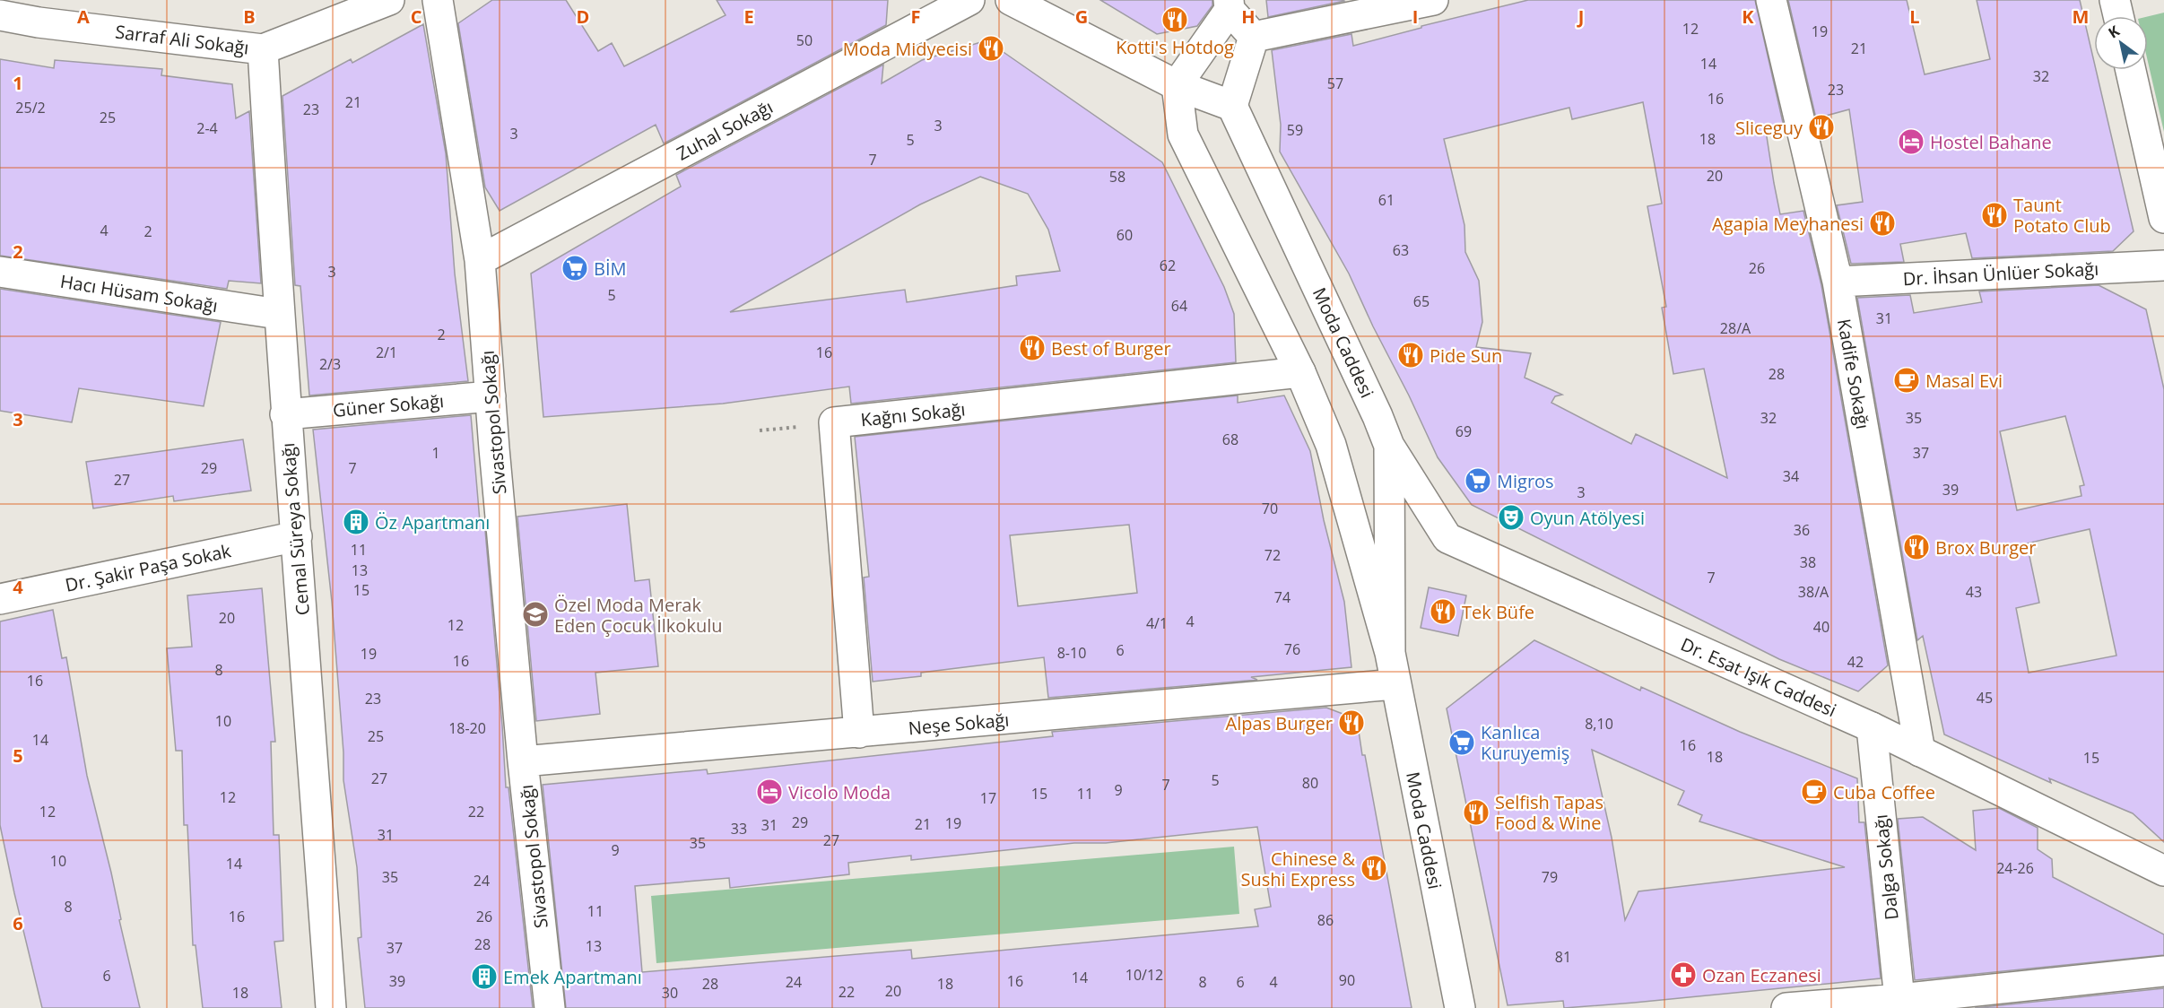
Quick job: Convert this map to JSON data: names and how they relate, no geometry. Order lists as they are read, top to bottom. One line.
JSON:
{"streets":{"street":["Sarraf Ali Sokağı","Zuhal Sokağı","Dr. İhsan Ünlüer Sokağı","Hacı Hüsam Sokağı","Moda Caddesi","Kadife Sokağı","Güner Sokağı","Kağnı Sokağı","Sivastopol Sokağı","Cemal Süreya Sokağı","Dr. Şakir Paşa Sokak","Dr. Esat Işık Caddesi","Neşe Sokağı","Dalga Sokağı"]},"crossings":[["Sarraf Ali Sokağı","Cemal Süreya Sokağı"],["Zuhal Sokağı","Sivastopol Sokağı"],["Dr. İhsan Ünlüer Sokağı","Kadife Sokağı"],["Hacı Hüsam Sokağı","Cemal Süreya Sokağı"],["Moda Caddesi","Kağnı Sokağı"],["Moda Caddesi","Dr. Esat Işık Caddesi"],["Moda Caddesi","Neşe Sokağı"],["Kadife Sokağı","Dr. Esat Işık Caddesi"],["Güner Sokağı","Sivastopol Sokağı"],["Güner Sokağı","Cemal Süreya Sokağı"],["Kağnı Sokağı","Neşe Sokağı"],["Sivastopol Sokağı","Neşe Sokağı"],["Cemal Süreya Sokağı","Dr. Şakir Paşa Sokak"],["Dr. Esat Işık Caddesi","Dalga Sokağı"]],"places":{"restaurant":["Kotti's Hotdog","Moda Midyecisi","Sliceguy","Taunt Potato Club","Agapia Meyhanesi","Best of Burger","Pide Sun","Brox Burger","Tek Büfe","Alpas Burger","Selfish Tapas Food & Wine","Chinese & Sushi Express"],"hotel":["Hostel Bahane","Vicolo Moda"],"supermarket":["BİM","Migros","Kanlıca Kuruyemiş"],"cafe":["Masal Evi","Cuba Coffee"],"theatre":["Oyun Atölyesi"],"building":["Öz Apartmanı","Emek Apartmanı"],"school or university":["Özel Moda Merak Eden Çocuk İlkokulu"],"pharmacy":["Ozan Eczanesi"]},"house_numbers":["12","19","50","21","14","32","57","23","16","21","25/2","23","25","3","2-4","59","3","18","5","7","20","58","61","4","2","60","63","62","26","3","5","65","64","31","28/A","2","2/1","16","2/3","28","32","35","69","68","1","37","29","7","34","27","39","3","70","36","11","72","38","13","7","15","38/A","43","74","20","4","4/1","12","40","76","6","8-10","19","16","42","8","16","45","23","10","8,10","18-20","25","14","16","18","15","27","5","80","7","9","15","11","12","17","12","22","29","19","21","31","33","31","27","35","9","10","14","24-26","35","79","24","8","11","16","26","86","28","13","37","81","10/12","6","14","90","39","16","24","8","6","4","28","18","20","22","18","30"],"north":"top left","grid":{"columns":["A","B","C","D","E","F","G","H","I","J","K","L","M"],"rows":["1","2","3","4","5","6"]}}
